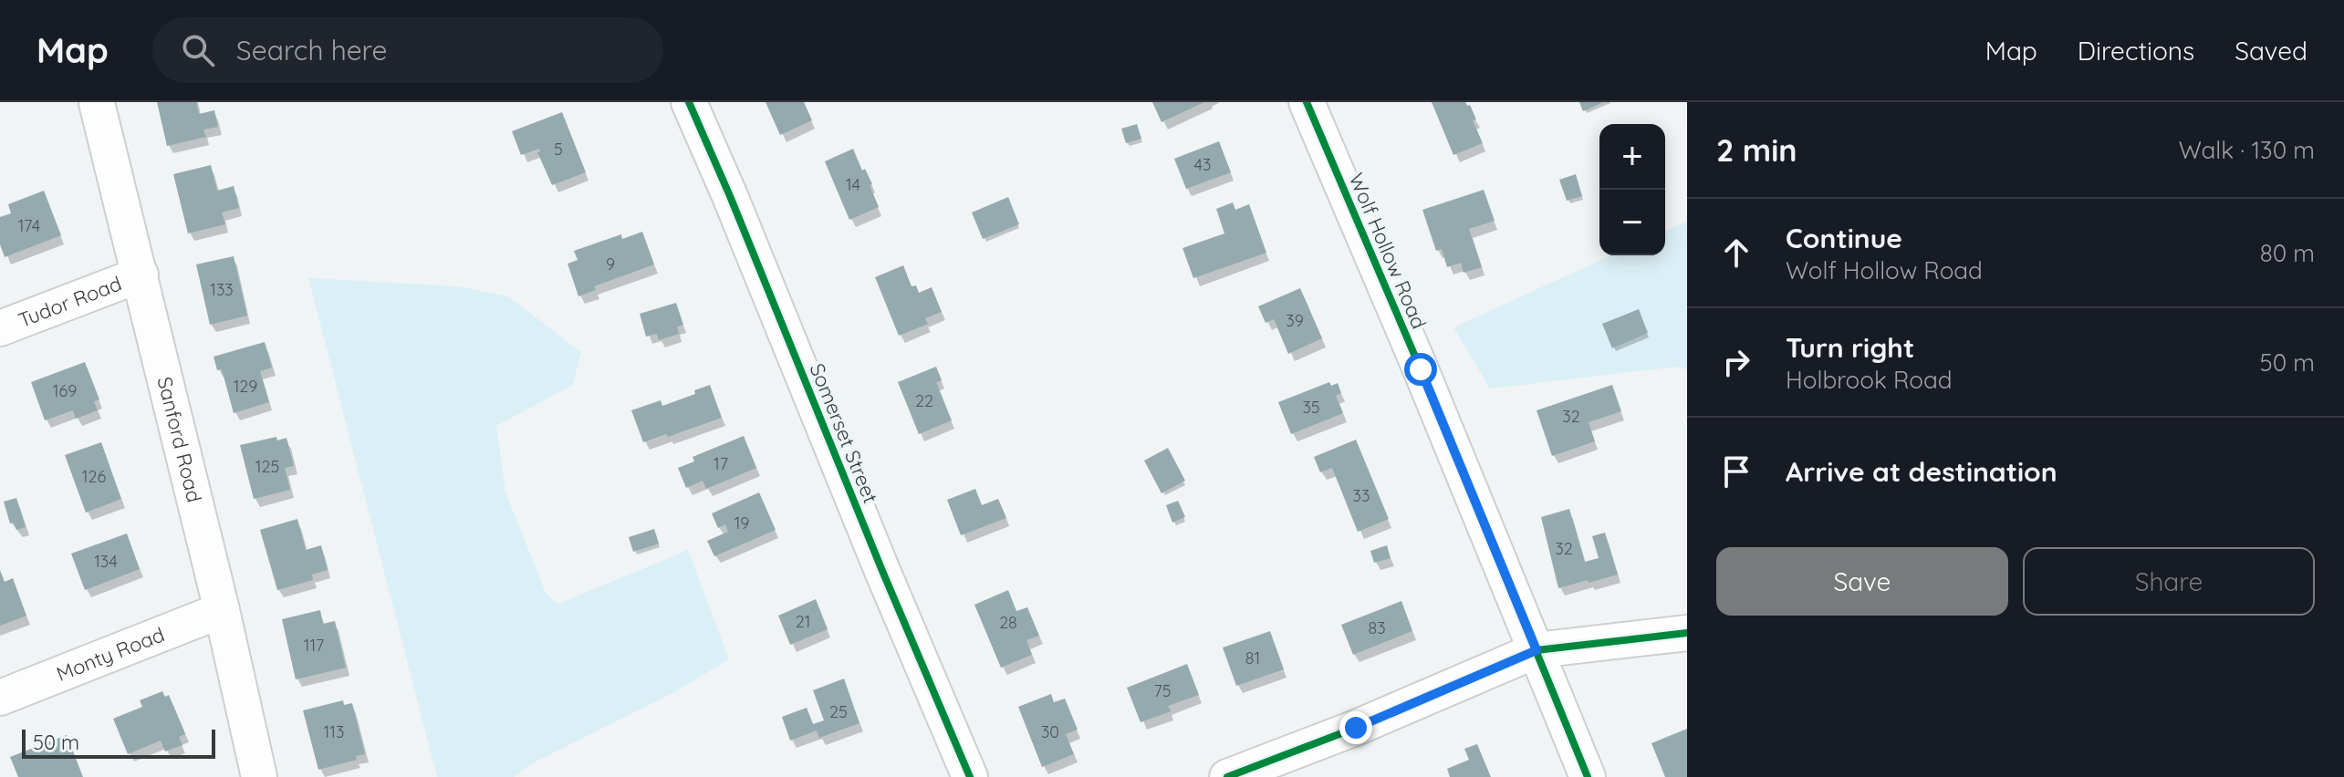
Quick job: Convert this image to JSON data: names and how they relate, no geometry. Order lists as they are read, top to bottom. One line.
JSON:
{"streets":{"street":["Wolf Hollow Road","Tudor Road","Somerset Street","Sanford Road","Monty Road"]},"crossings":[["Tudor Road","Sanford Road"],["Sanford Road","Monty Road"]],"house_numbers":["5","43","14","174","9","133","39","129","169","22","35","32","17","125","126","33","19","32","134","21","28","83","117","81","75","25","113","30"],"scale_bar":"50 m","page":{"header":"Map","search":"Search here","nav":["Map","Directions","Saved"],"heading":["2 min","Walk · 130 m"],"map_buttons":["+","−"],"list":[["Continue","Wolf Hollow Road","80 m"],["Turn right","Holbrook Road","50 m"],"Arrive at destination"],"buttons":["Save","Share"],"scale":"50 m"}}
